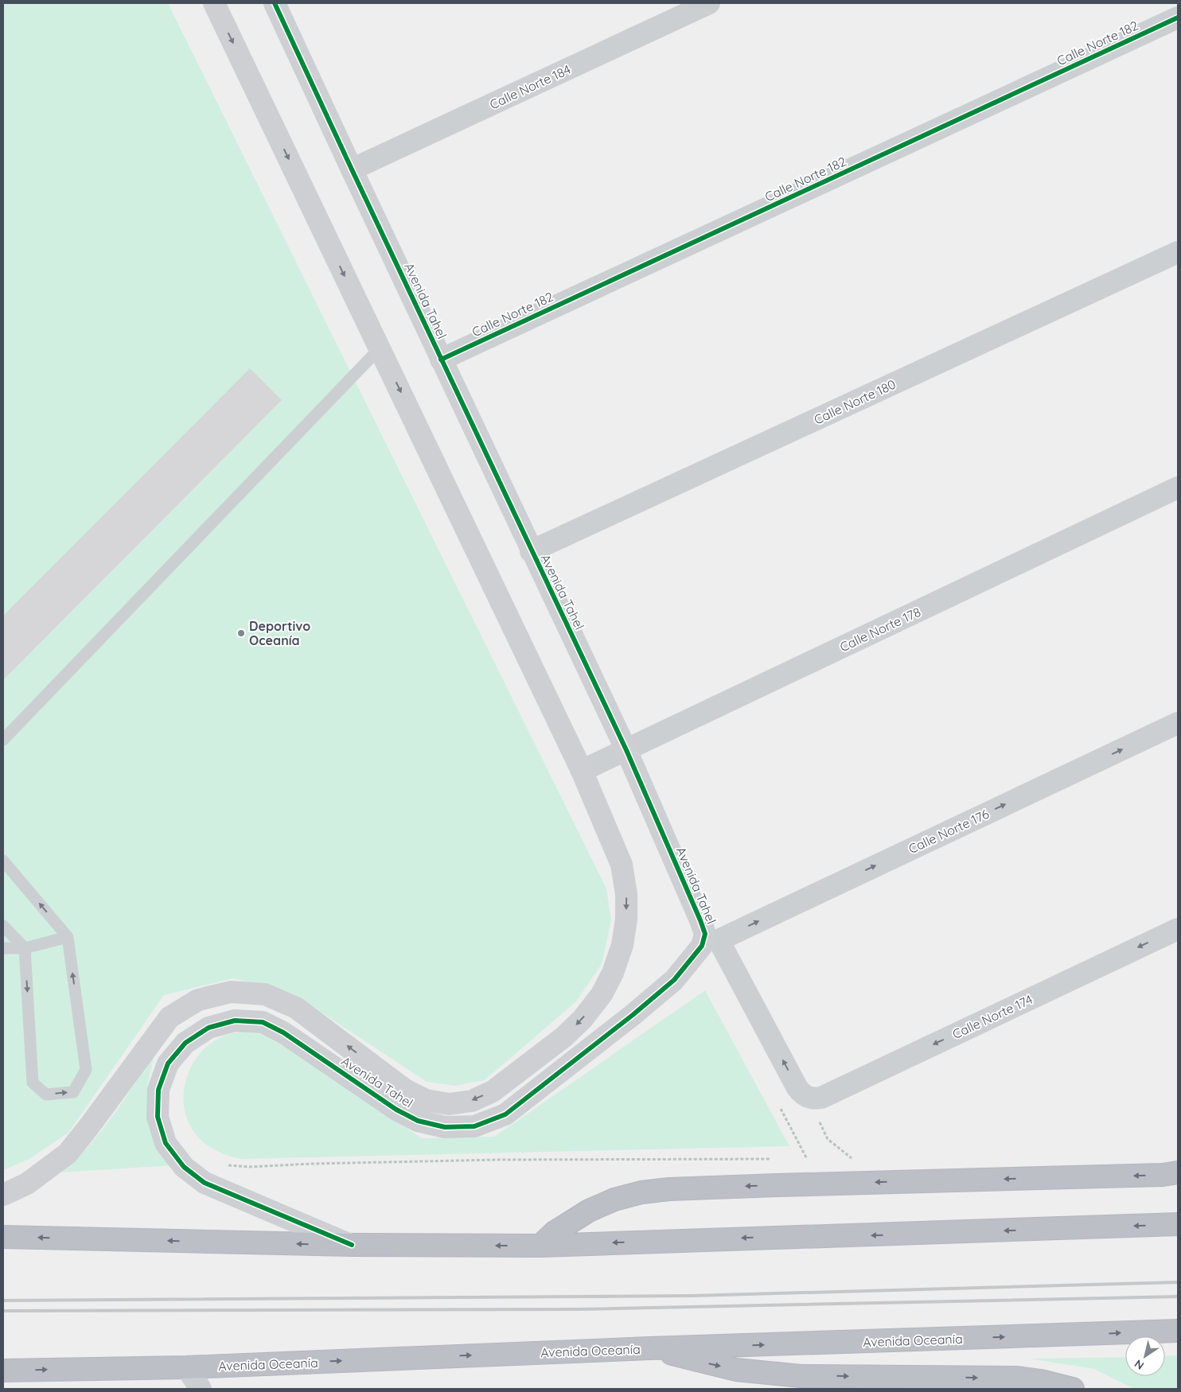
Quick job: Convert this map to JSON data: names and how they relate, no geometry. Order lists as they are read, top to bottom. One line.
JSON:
{"streets":{"highway":["Avenida Oceanía"],"street":["Calle Norte 182","Calle Norte 184","Avenida Tahel","Calle Norte 180","Calle Norte 178","Calle Norte 176","Calle Norte 174"]},"crossings":[["Calle Norte 182","Avenida Tahel"],["Calle Norte 184","Avenida Tahel"],["Avenida Tahel","Calle Norte 180"],["Avenida Tahel","Calle Norte 178"],["Avenida Tahel","Calle Norte 176"],["Avenida Tahel","Calle Norte 174"]],"one_way":["Calle Norte 176","Calle Norte 174"],"places":["Deportivo Oceanía"],"north":"bottom left"}
